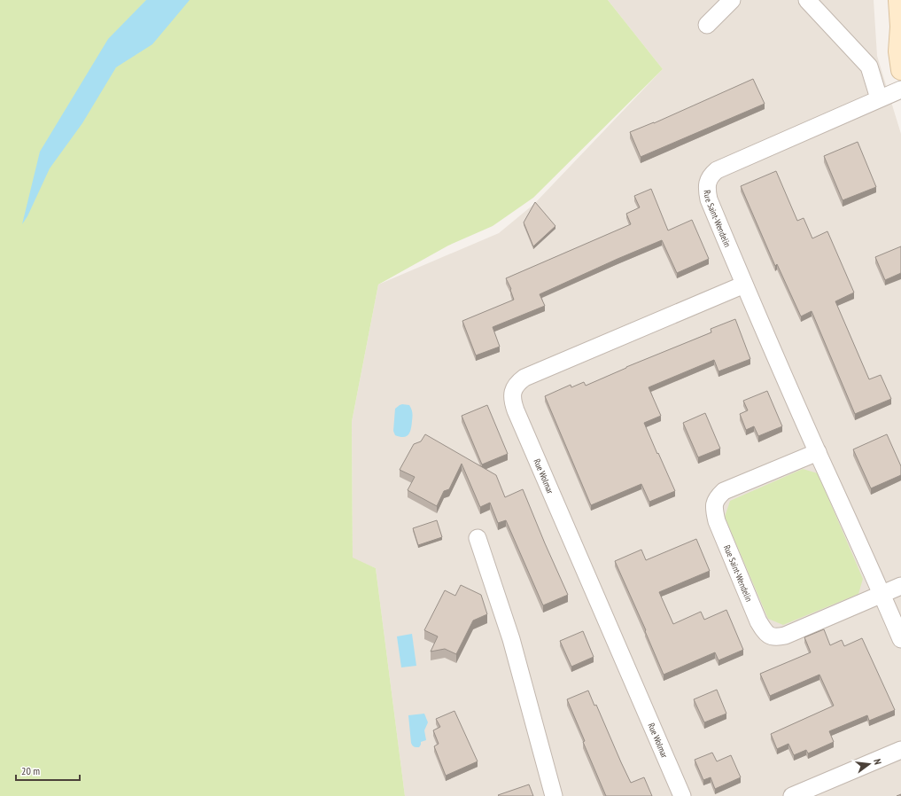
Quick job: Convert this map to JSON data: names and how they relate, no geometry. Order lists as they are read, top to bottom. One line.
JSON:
{"streets":{"street":["Rue Saint-Wendelin","Rue Wolmar"]},"crossings":[["Rue Saint-Wendelin","Rue Wolmar"]],"scale_bar":"20 m","north":"right"}
